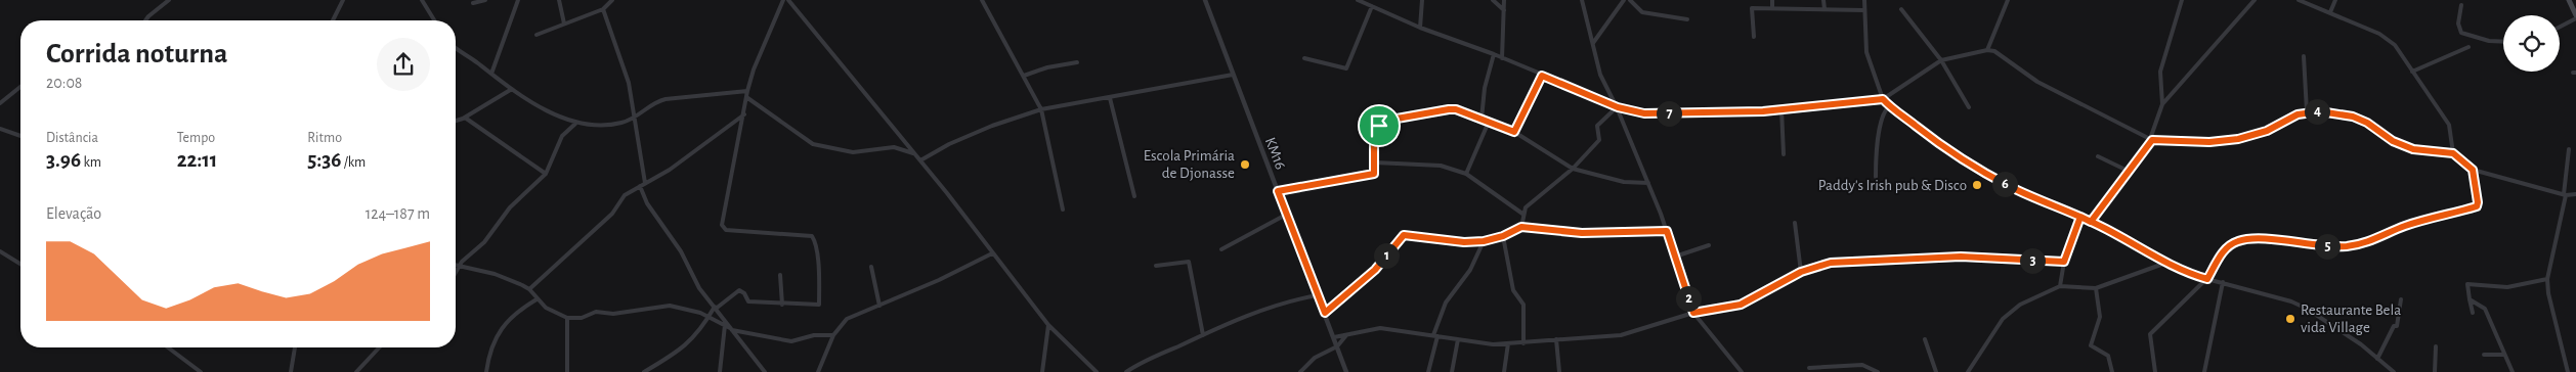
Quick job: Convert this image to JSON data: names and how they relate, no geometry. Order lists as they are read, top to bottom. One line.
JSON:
{"streets":{"street":["KM16"]},"places":["Escola Primária de Djonasse","Paddy's Irish pub & Disco","Restaurante Bela vida Village"],"page":{"heading":["Corrida noturna","20:08"],"pins":["4","7","6","5","1","3","2"],"stats":[["Distância","3.96 km"],["Tempo","22:11"],["Ritmo","5:36 /km"]],"chart":["Elevação","124–187 m"]}}
